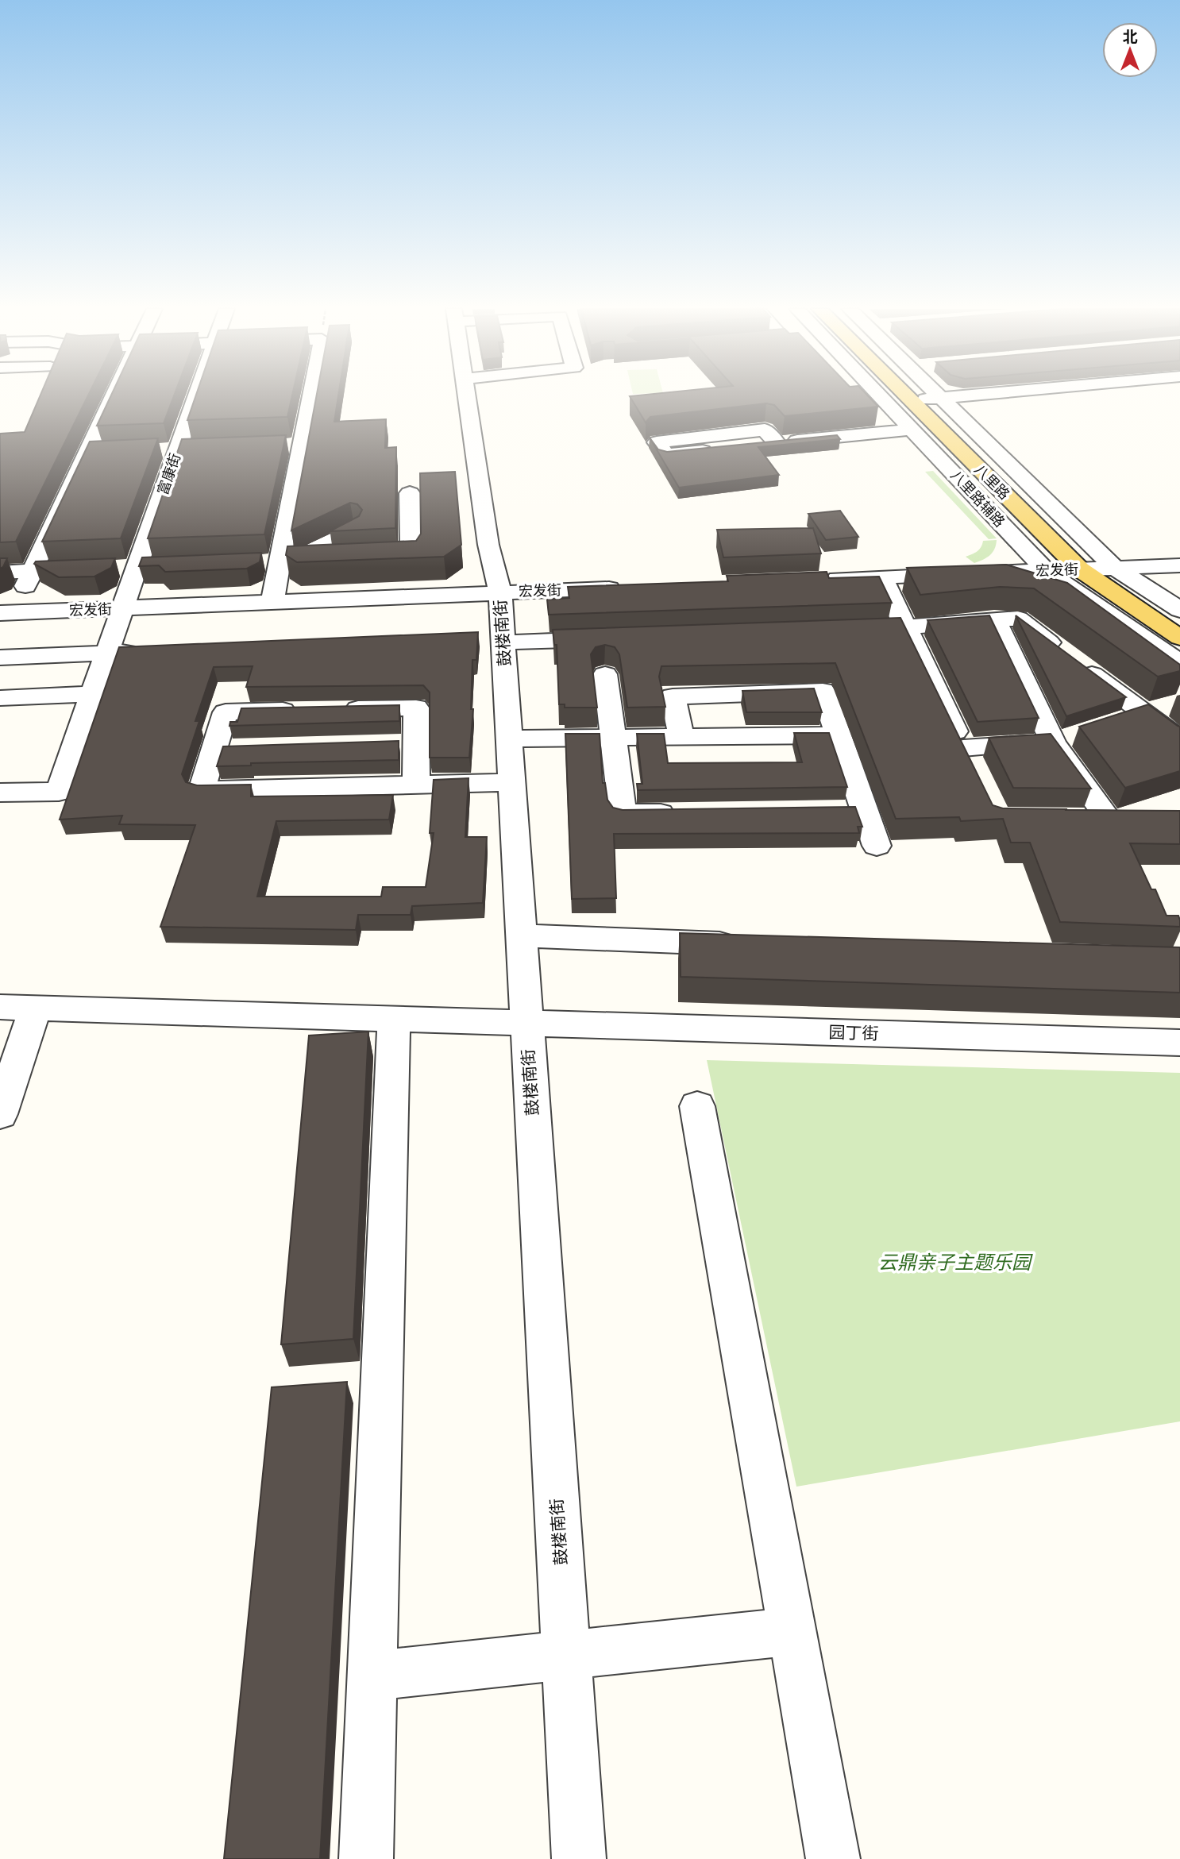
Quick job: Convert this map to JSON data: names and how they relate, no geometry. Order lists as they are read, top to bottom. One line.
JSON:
{"streets":{"main road":["八里路"],"street":["富康街","八里路辅路","宏发街","鼓楼南街","园丁街"]},"crossings":[["富康街","宏发街"],["八里路","宏发街"],["八里路辅路","宏发街"],["宏发街","鼓楼南街"],["鼓楼南街","园丁街"]],"parks":["云鼎亲子主题乐园"],"north":"top"}
